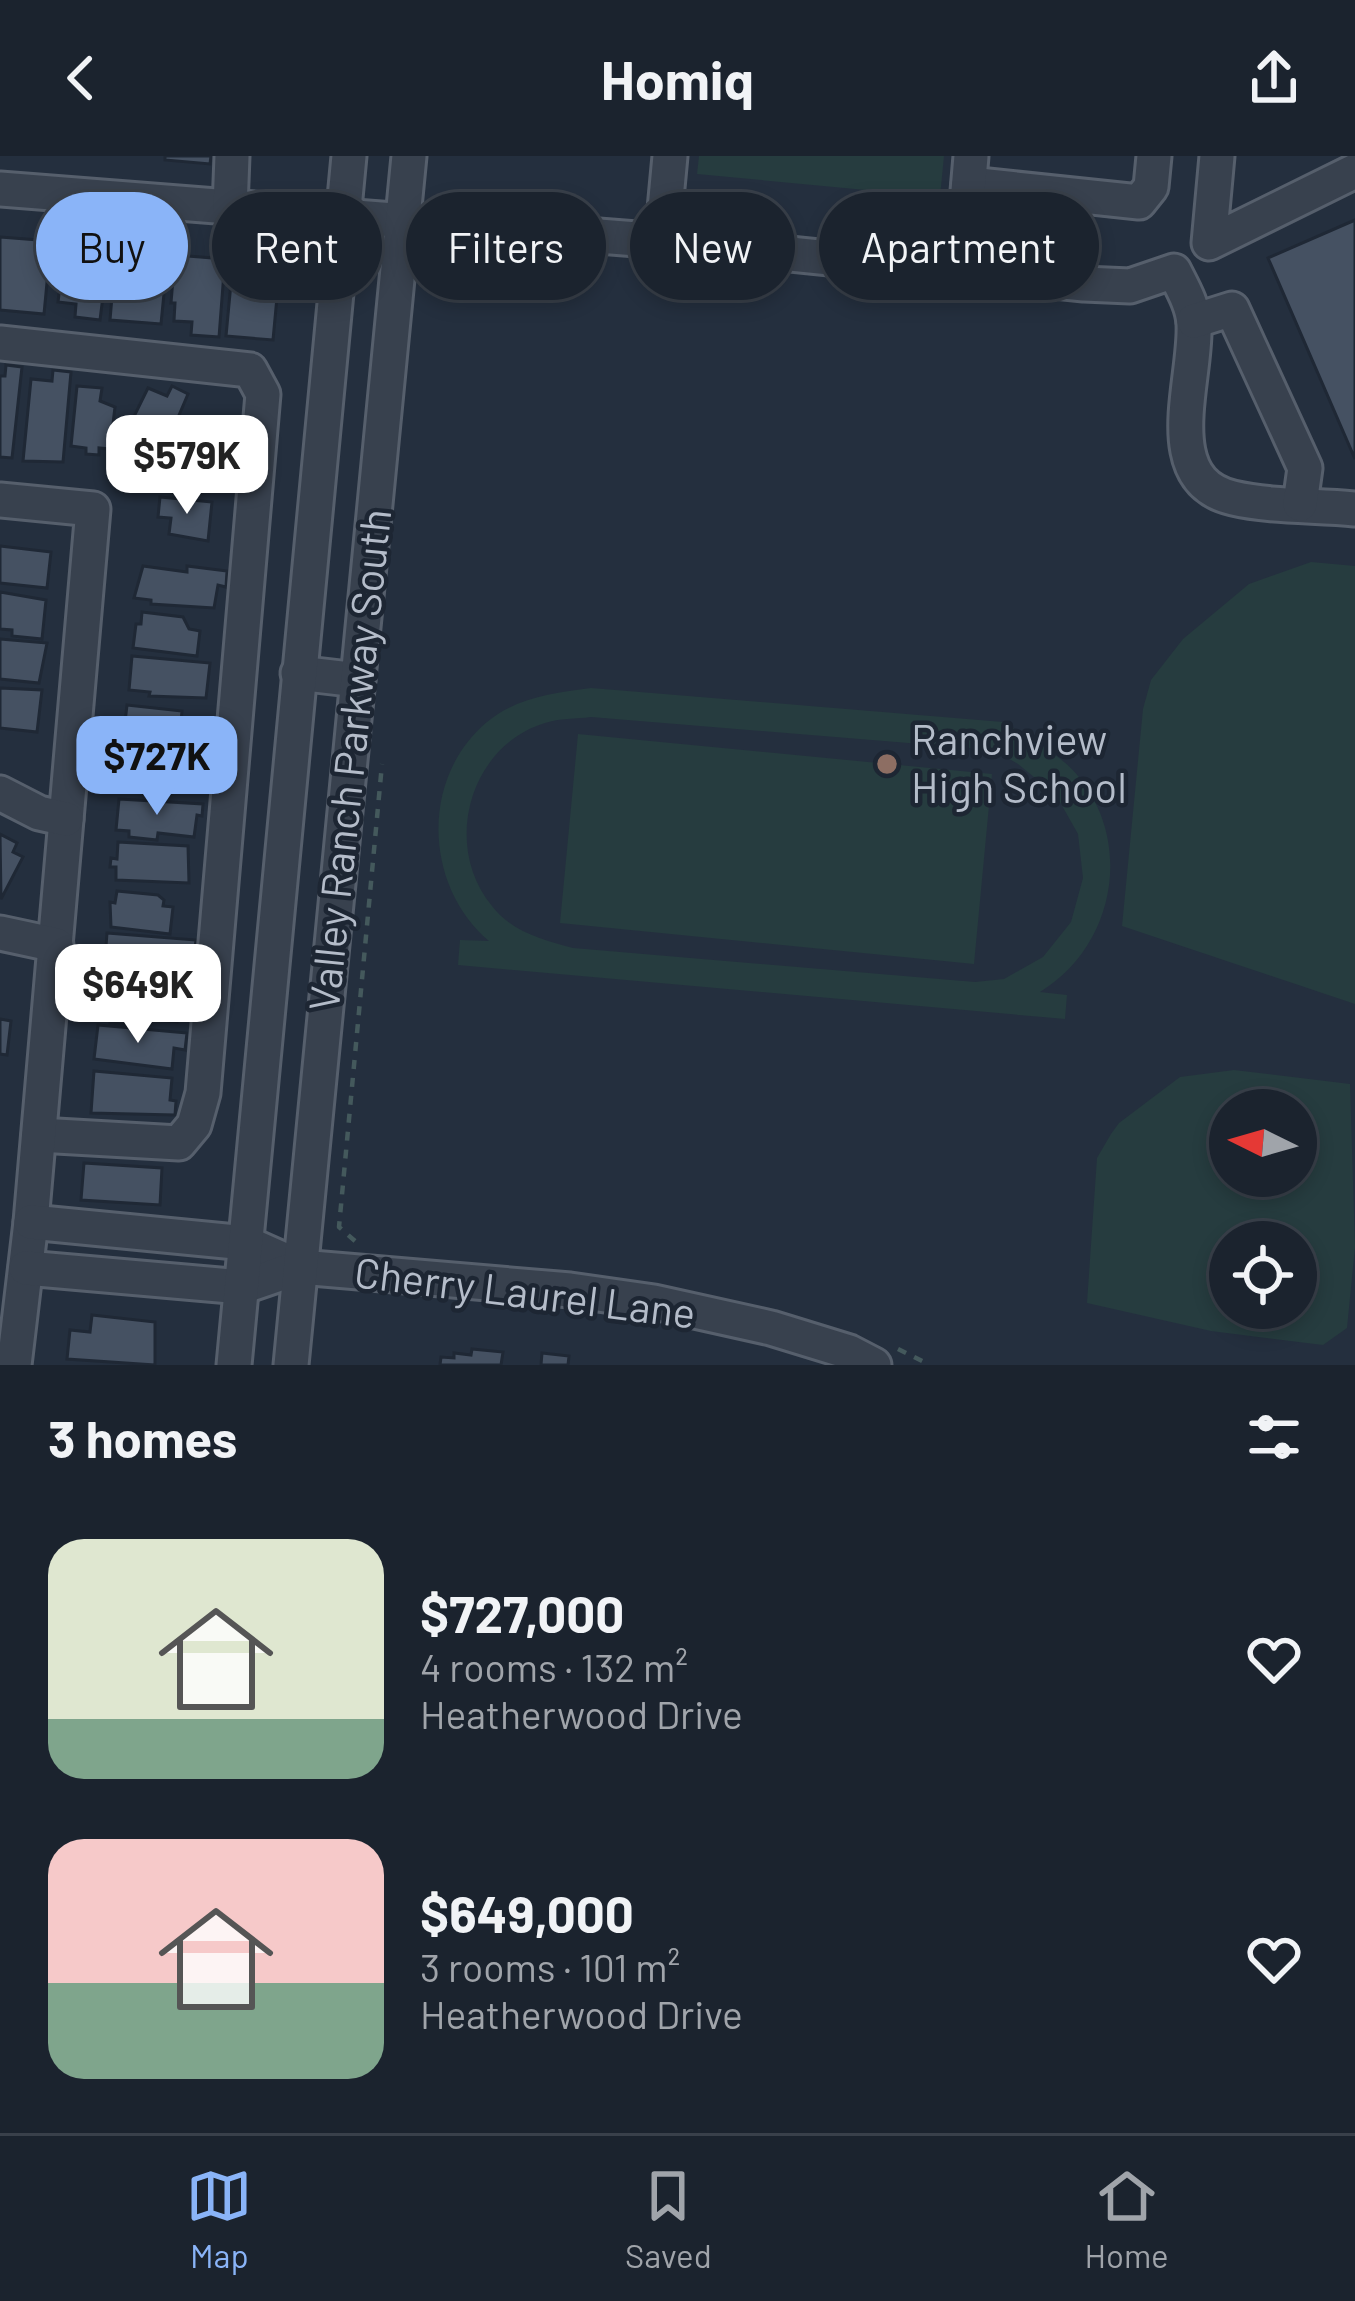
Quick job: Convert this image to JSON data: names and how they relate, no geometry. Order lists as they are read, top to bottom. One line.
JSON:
{"streets":{"street":["Valley Ranch Parkway South","Cherry Laurel Lane"]},"crossings":[["Valley Ranch Parkway South","Cherry Laurel Lane"]],"places":["Ranchview High School"],"north":"left","page":{"header":"Homiq","chip":["Buy","Rent","Filters","New","Apartment"],"price":["$579K","$727K","$649K"],"heading":"3 homes","list":[{"name":"$727,000","note":"4 rooms · 132 m² · Heatherwood Drive"},{"name":"$649,000","note":"3 rooms · 101 m² · Heatherwood Drive"}],"tabs":["Map","Saved","Home"]}}
